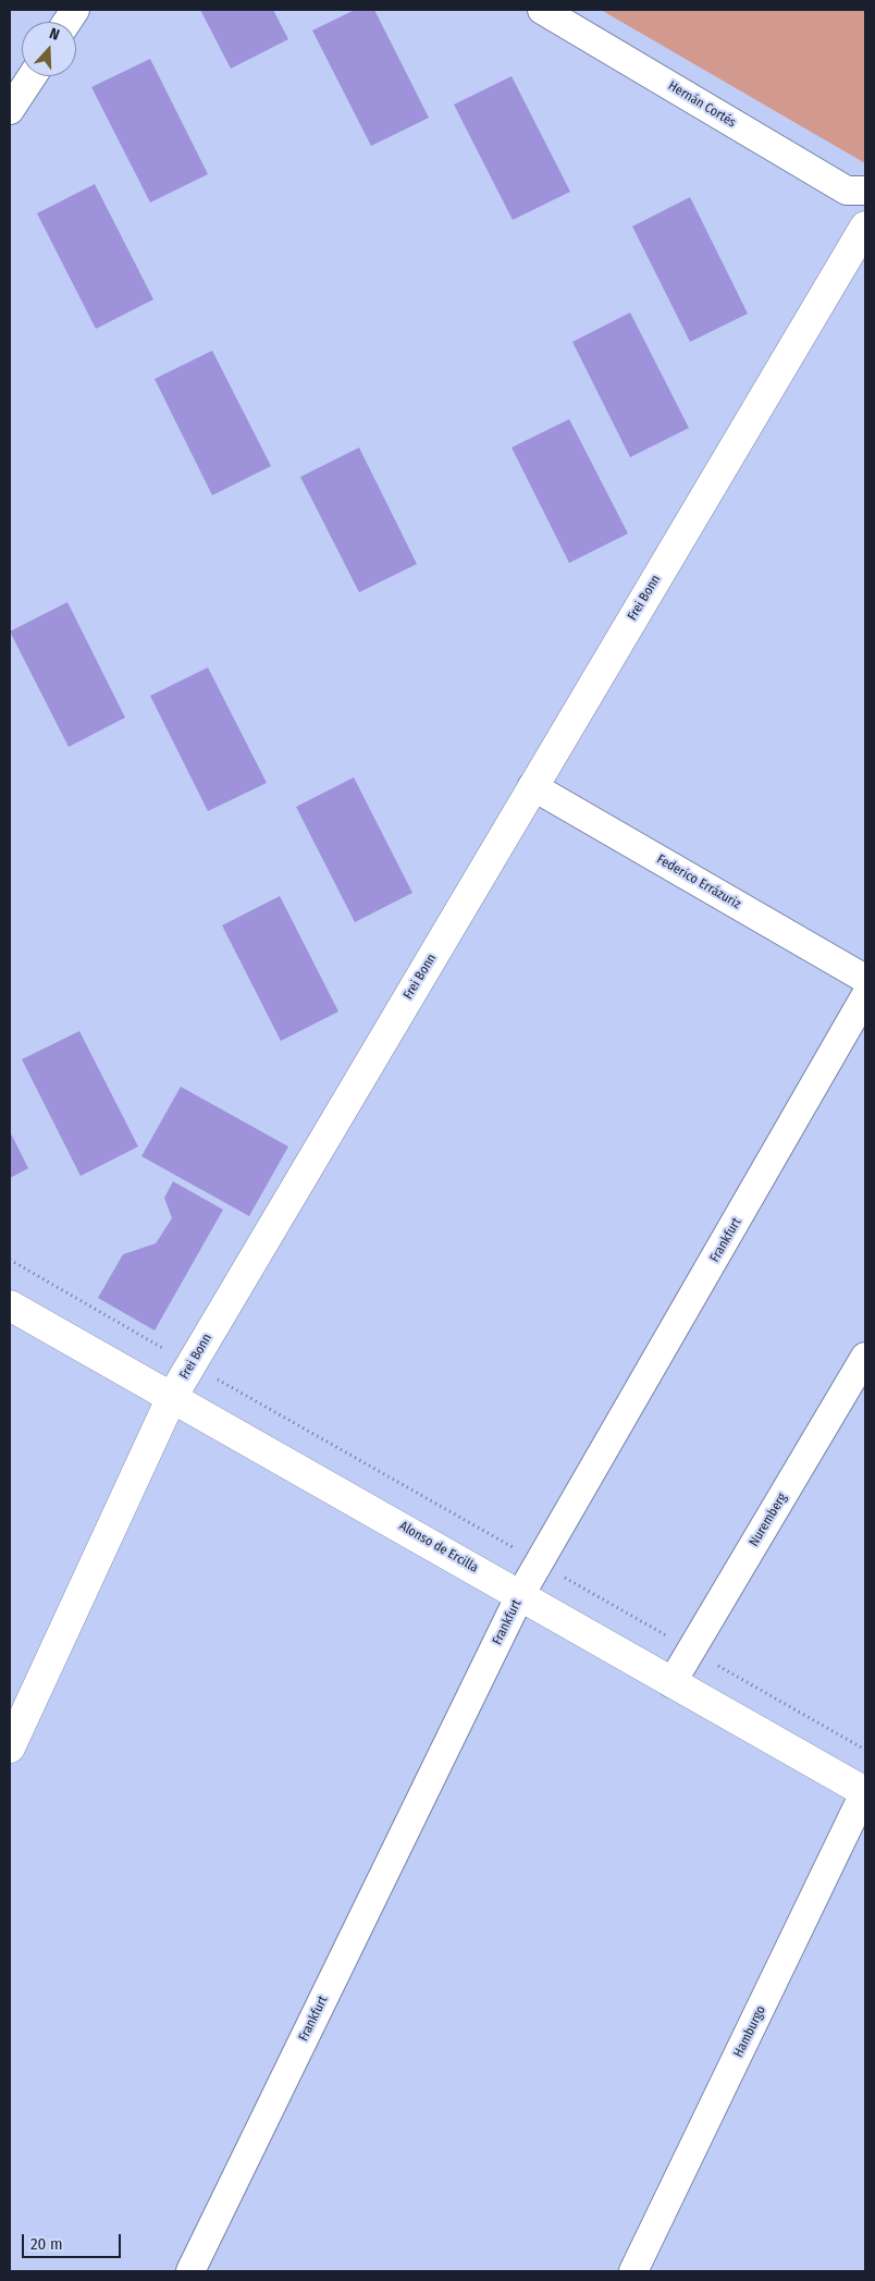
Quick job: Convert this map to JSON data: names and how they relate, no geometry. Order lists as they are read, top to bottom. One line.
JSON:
{"streets":{"main road":["Frei Bonn","Alonso de Ercilla"],"street":["Hernán Cortés","Federico Errázuriz","Frankfurt","Nuremberg","Hamburgo"]},"crossings":[["Frei Bonn","Federico Errázuriz"],["Frei Bonn","Alonso de Ercilla"],["Frankfurt","Alonso de Ercilla"],["Nuremberg","Alonso de Ercilla"],["Alonso de Ercilla","Hamburgo"]],"scale_bar":"20 m","north":"top"}
